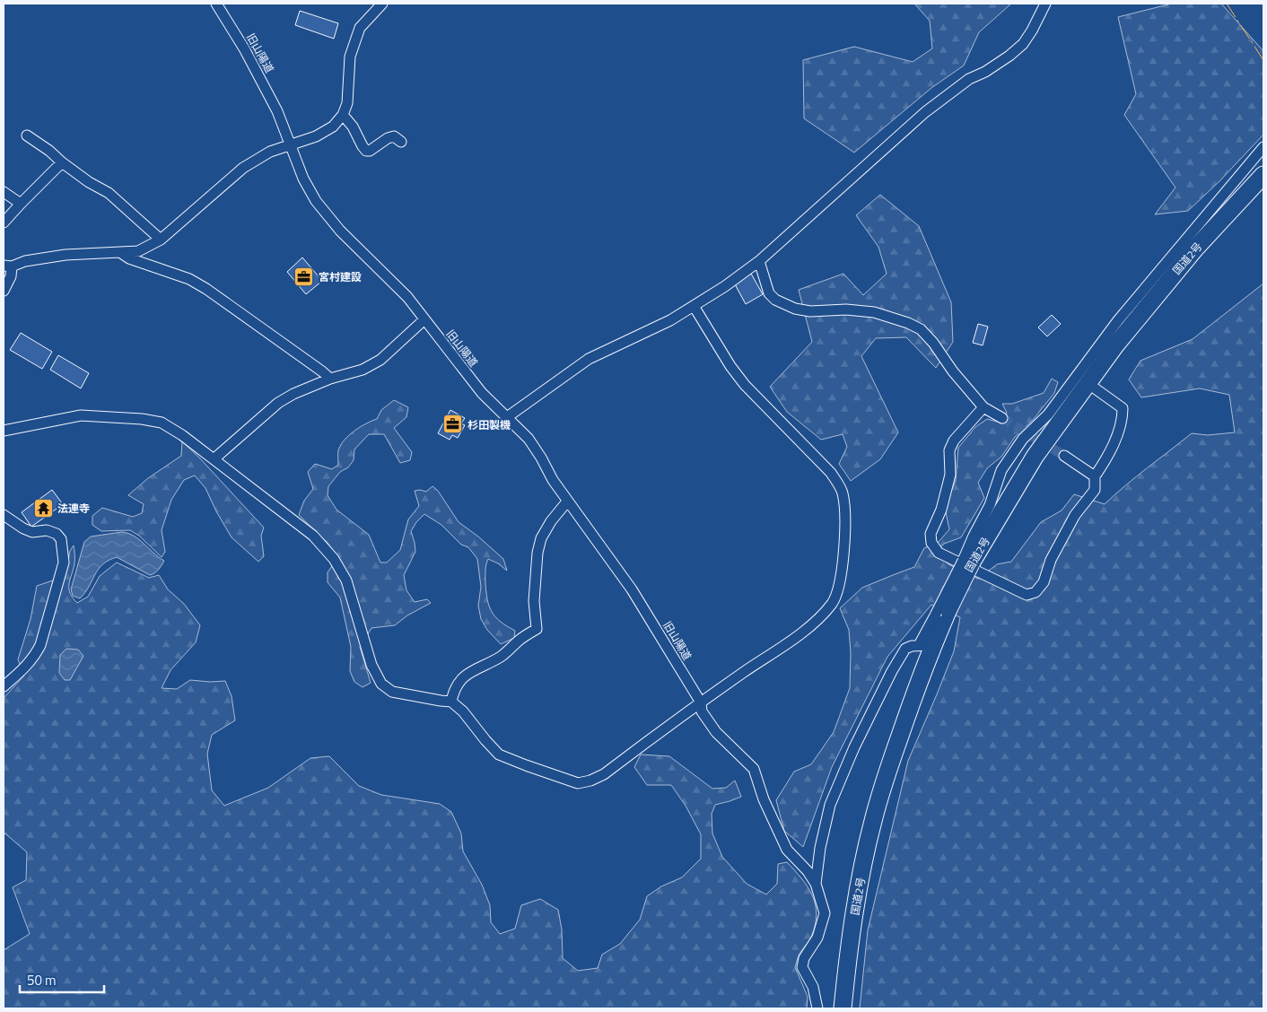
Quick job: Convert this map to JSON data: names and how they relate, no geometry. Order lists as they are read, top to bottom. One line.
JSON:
{"streets":{"highway":["国道2号"],"street":["旧山陽道"]},"places":{"office":["宮村建設","杉田製機"],"temple":["法連寺"]},"scale_bar":"50 m"}
